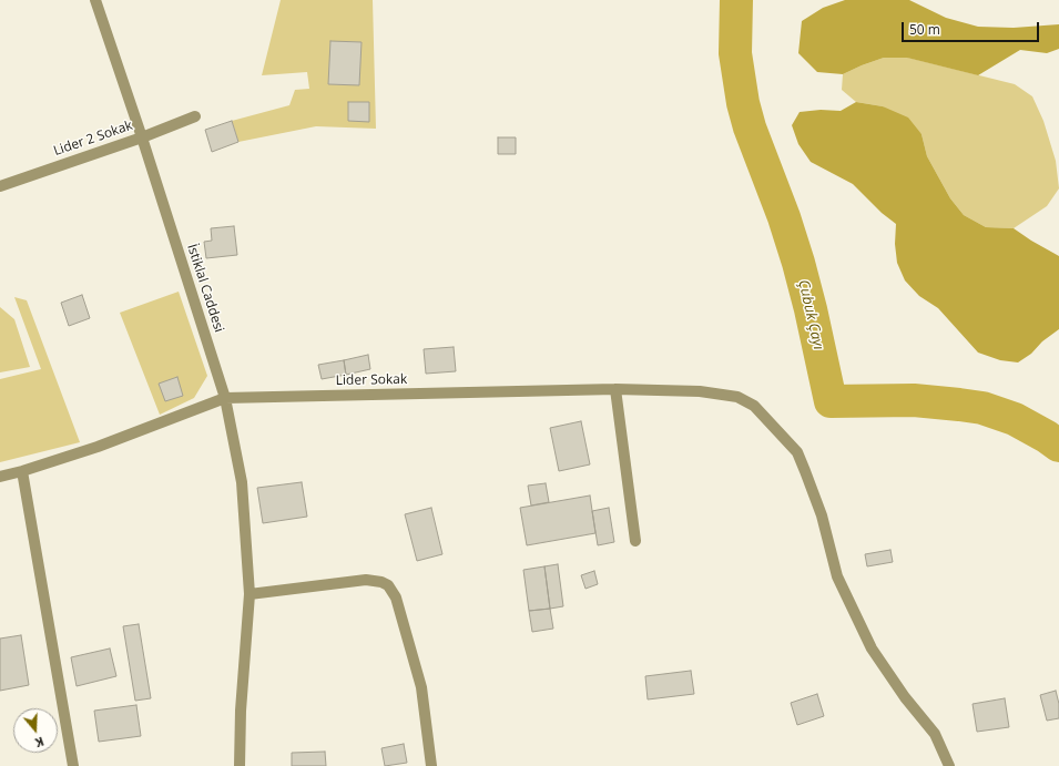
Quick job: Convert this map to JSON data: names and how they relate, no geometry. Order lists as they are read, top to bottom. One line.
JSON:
{"streets":{"street":["Lider 2 Sokak","İstiklal Caddesi","Lider Sokak"]},"crossings":[["Lider 2 Sokak","İstiklal Caddesi"],["İstiklal Caddesi","Lider Sokak"]],"water":["Çubuk Çayı"],"scale_bar":"50 m","north":"bottom"}
